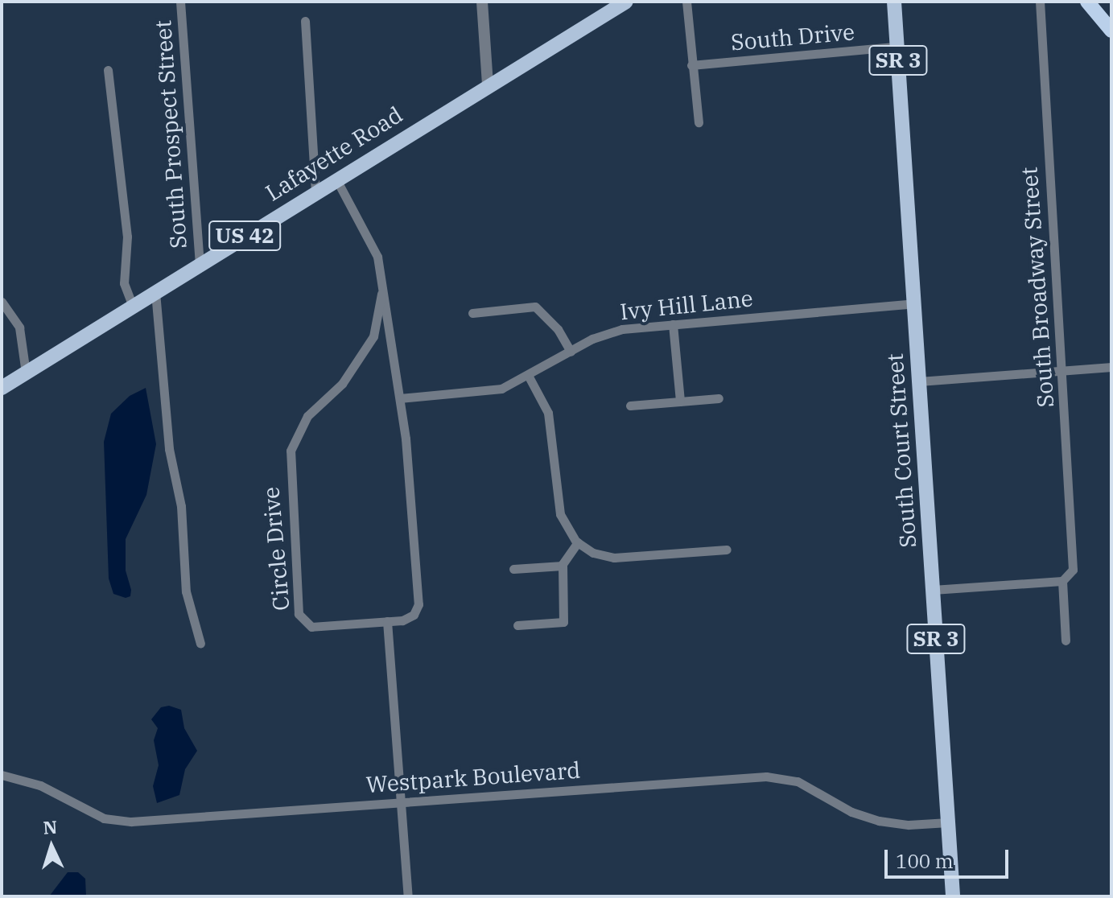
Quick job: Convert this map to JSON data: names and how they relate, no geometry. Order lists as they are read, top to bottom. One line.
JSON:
{"streets":{"main road":["SR 3","Lafayette Road","US 42","South Court Street"],"street":["South Drive","South Prospect Street","South Broadway Street","Ivy Hill Lane","Circle Drive","Westpark Boulevard"]},"crossings":[["South Drive","South Court Street"],["South Prospect Street","Lafayette Road"],["Lafayette Road","Circle Drive"],["Ivy Hill Lane","South Court Street"],["Ivy Hill Lane","Circle Drive"],["South Court Street","Westpark Boulevard"]],"scale_bar":"100 m","north":"top"}
